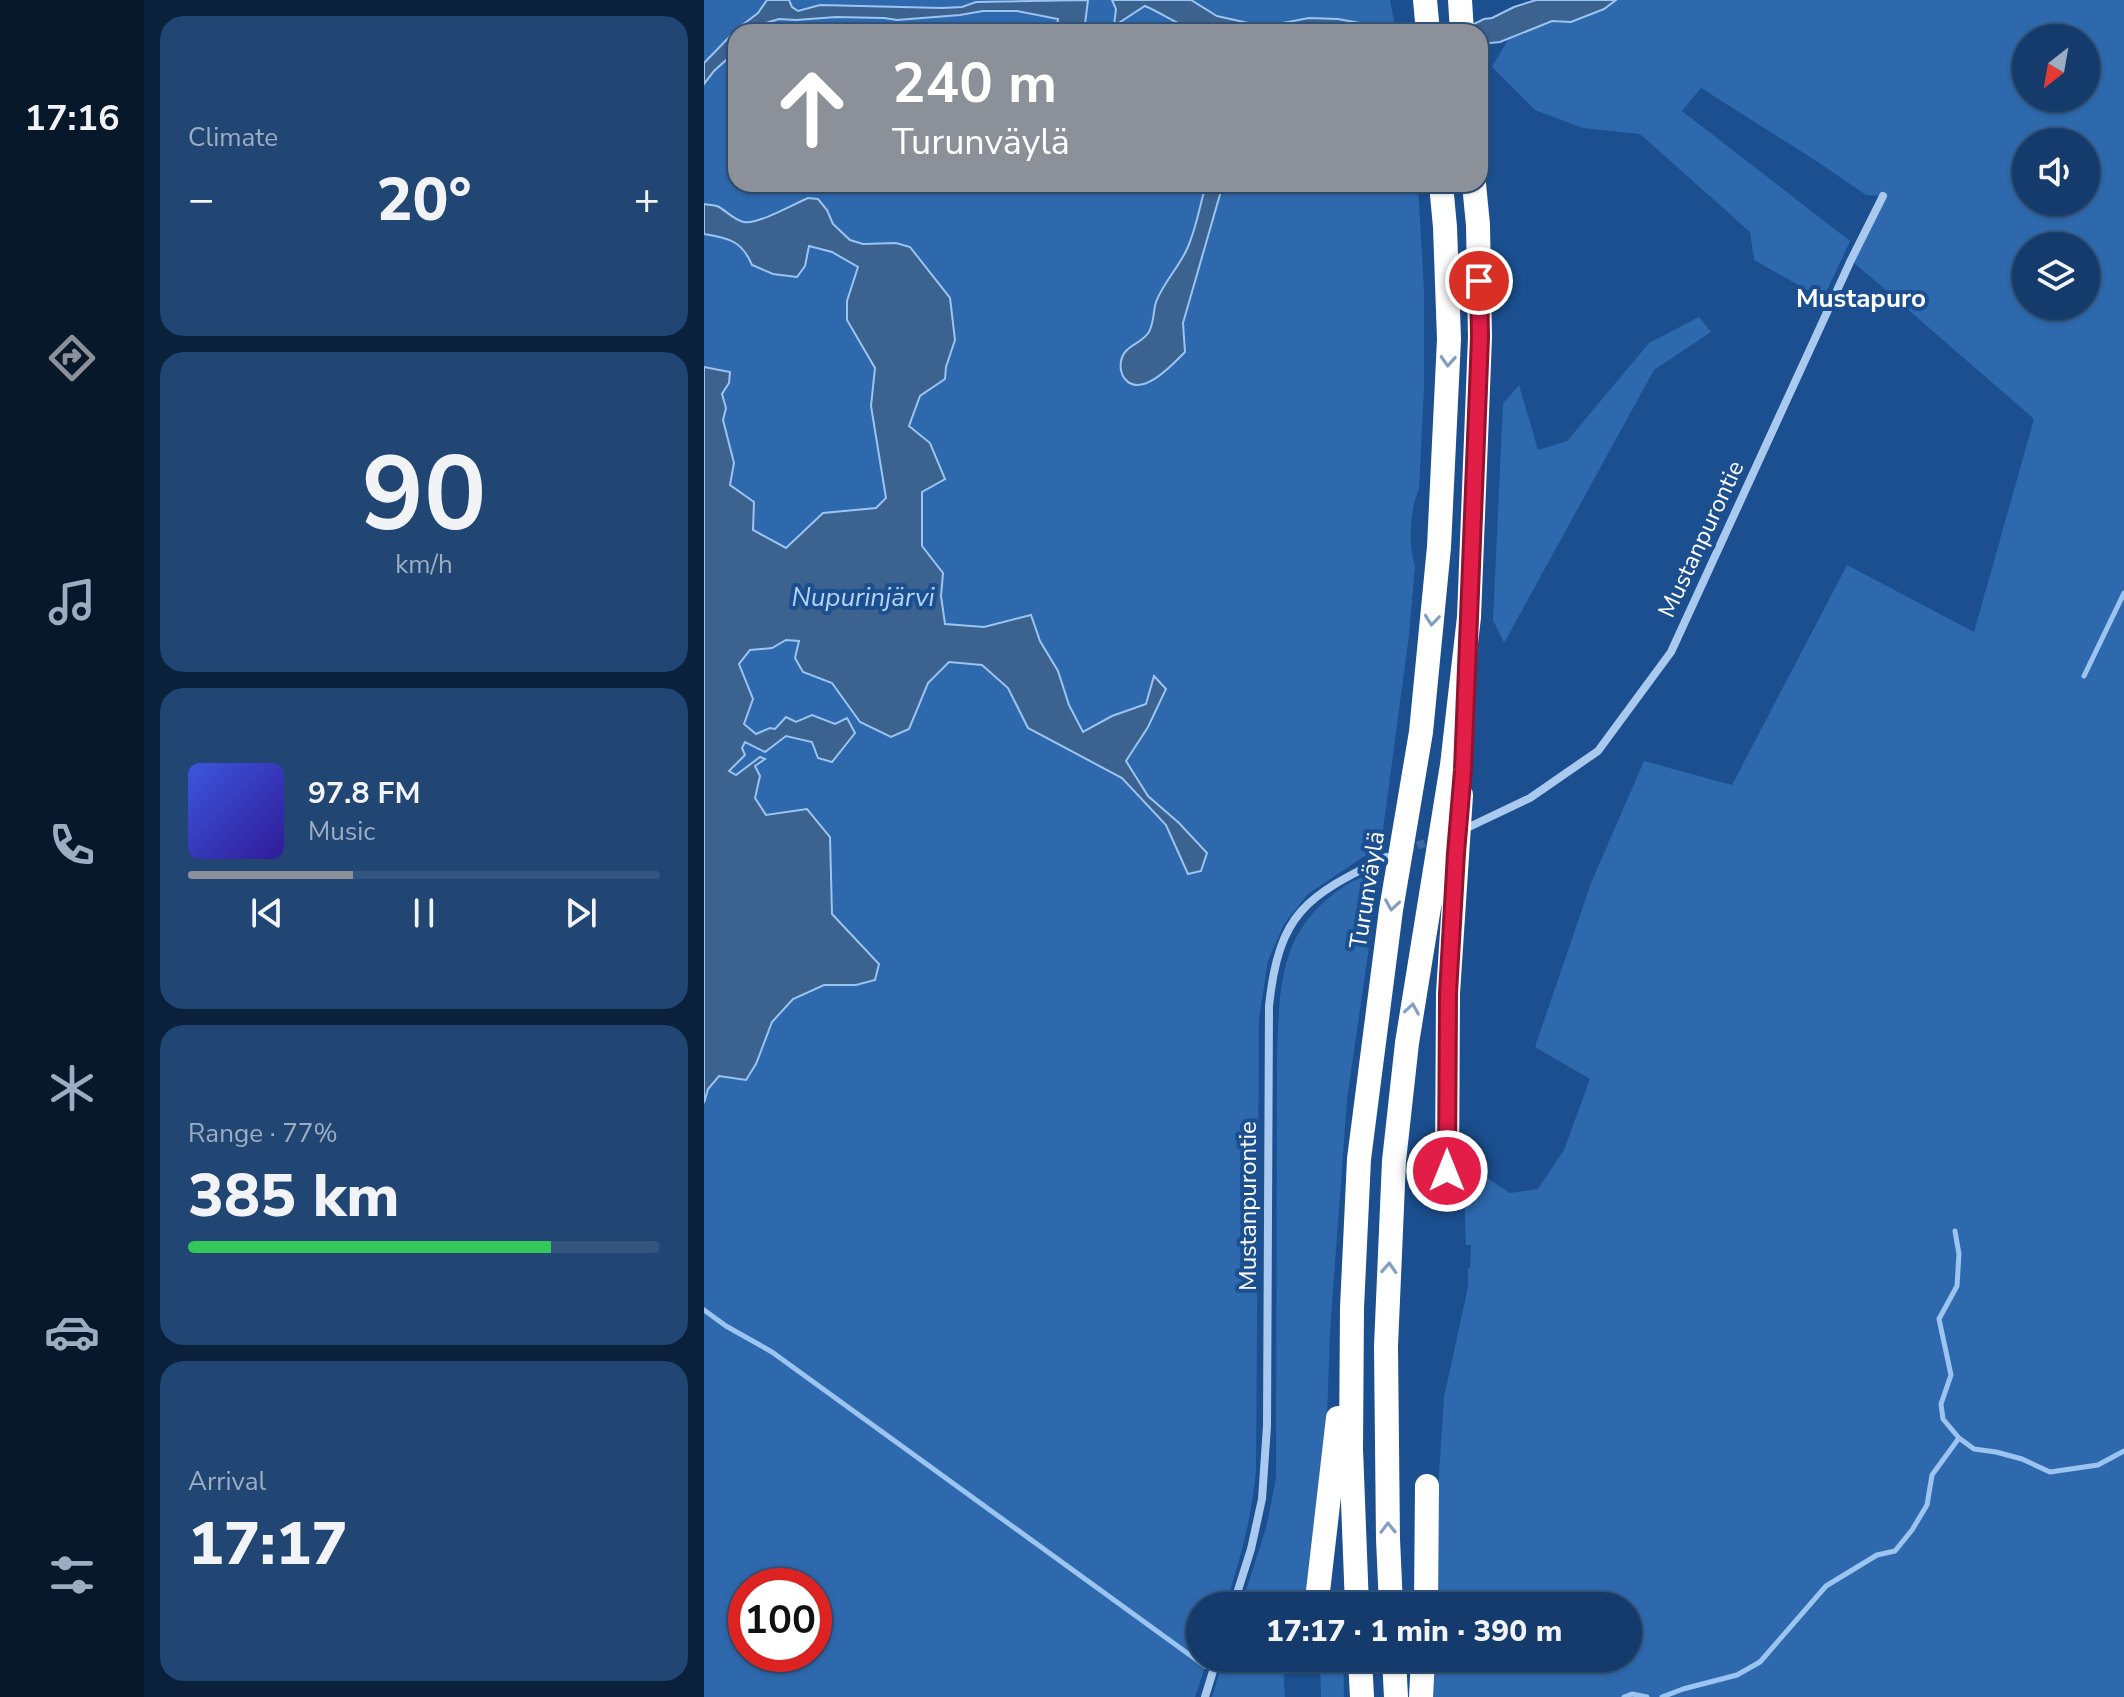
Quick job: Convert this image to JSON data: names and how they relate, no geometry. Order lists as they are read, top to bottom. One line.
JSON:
{"streets":{"highway":["Turunväylä"],"street":["Mustanpurontie"]},"districts":["Mustapuro"],"water":["Nupurinjärvi"],"north":"bottom left","page":{"tabs":"17:16","tile":["Climate",["90","km/h"],["Range · 77%","385 km"],["Arrival","17:17"]],"turn":["240 m","Turunväylä"],"heat":["−","20°","+"],"song":["97.8 FM","Music"],"limit":"100","trip":"17:17 · 1 min · 390 m"}}
